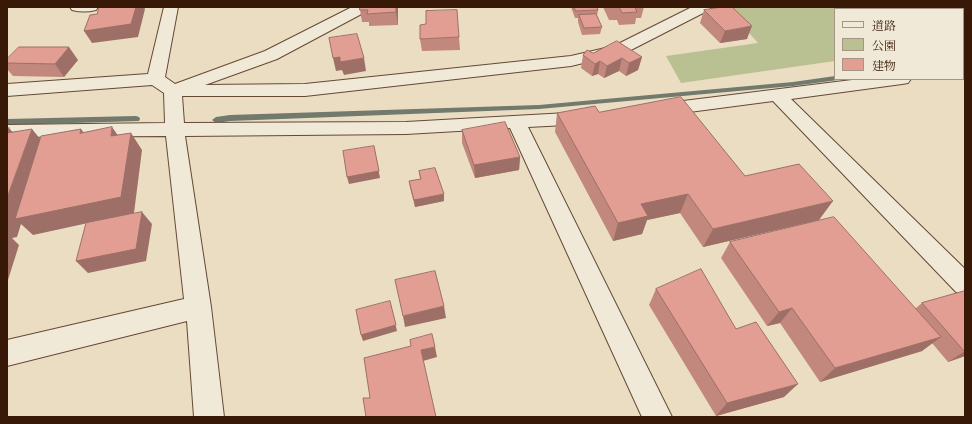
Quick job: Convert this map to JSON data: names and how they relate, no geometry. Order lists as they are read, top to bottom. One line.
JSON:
{"legend":["道路","公園","建物"]}
